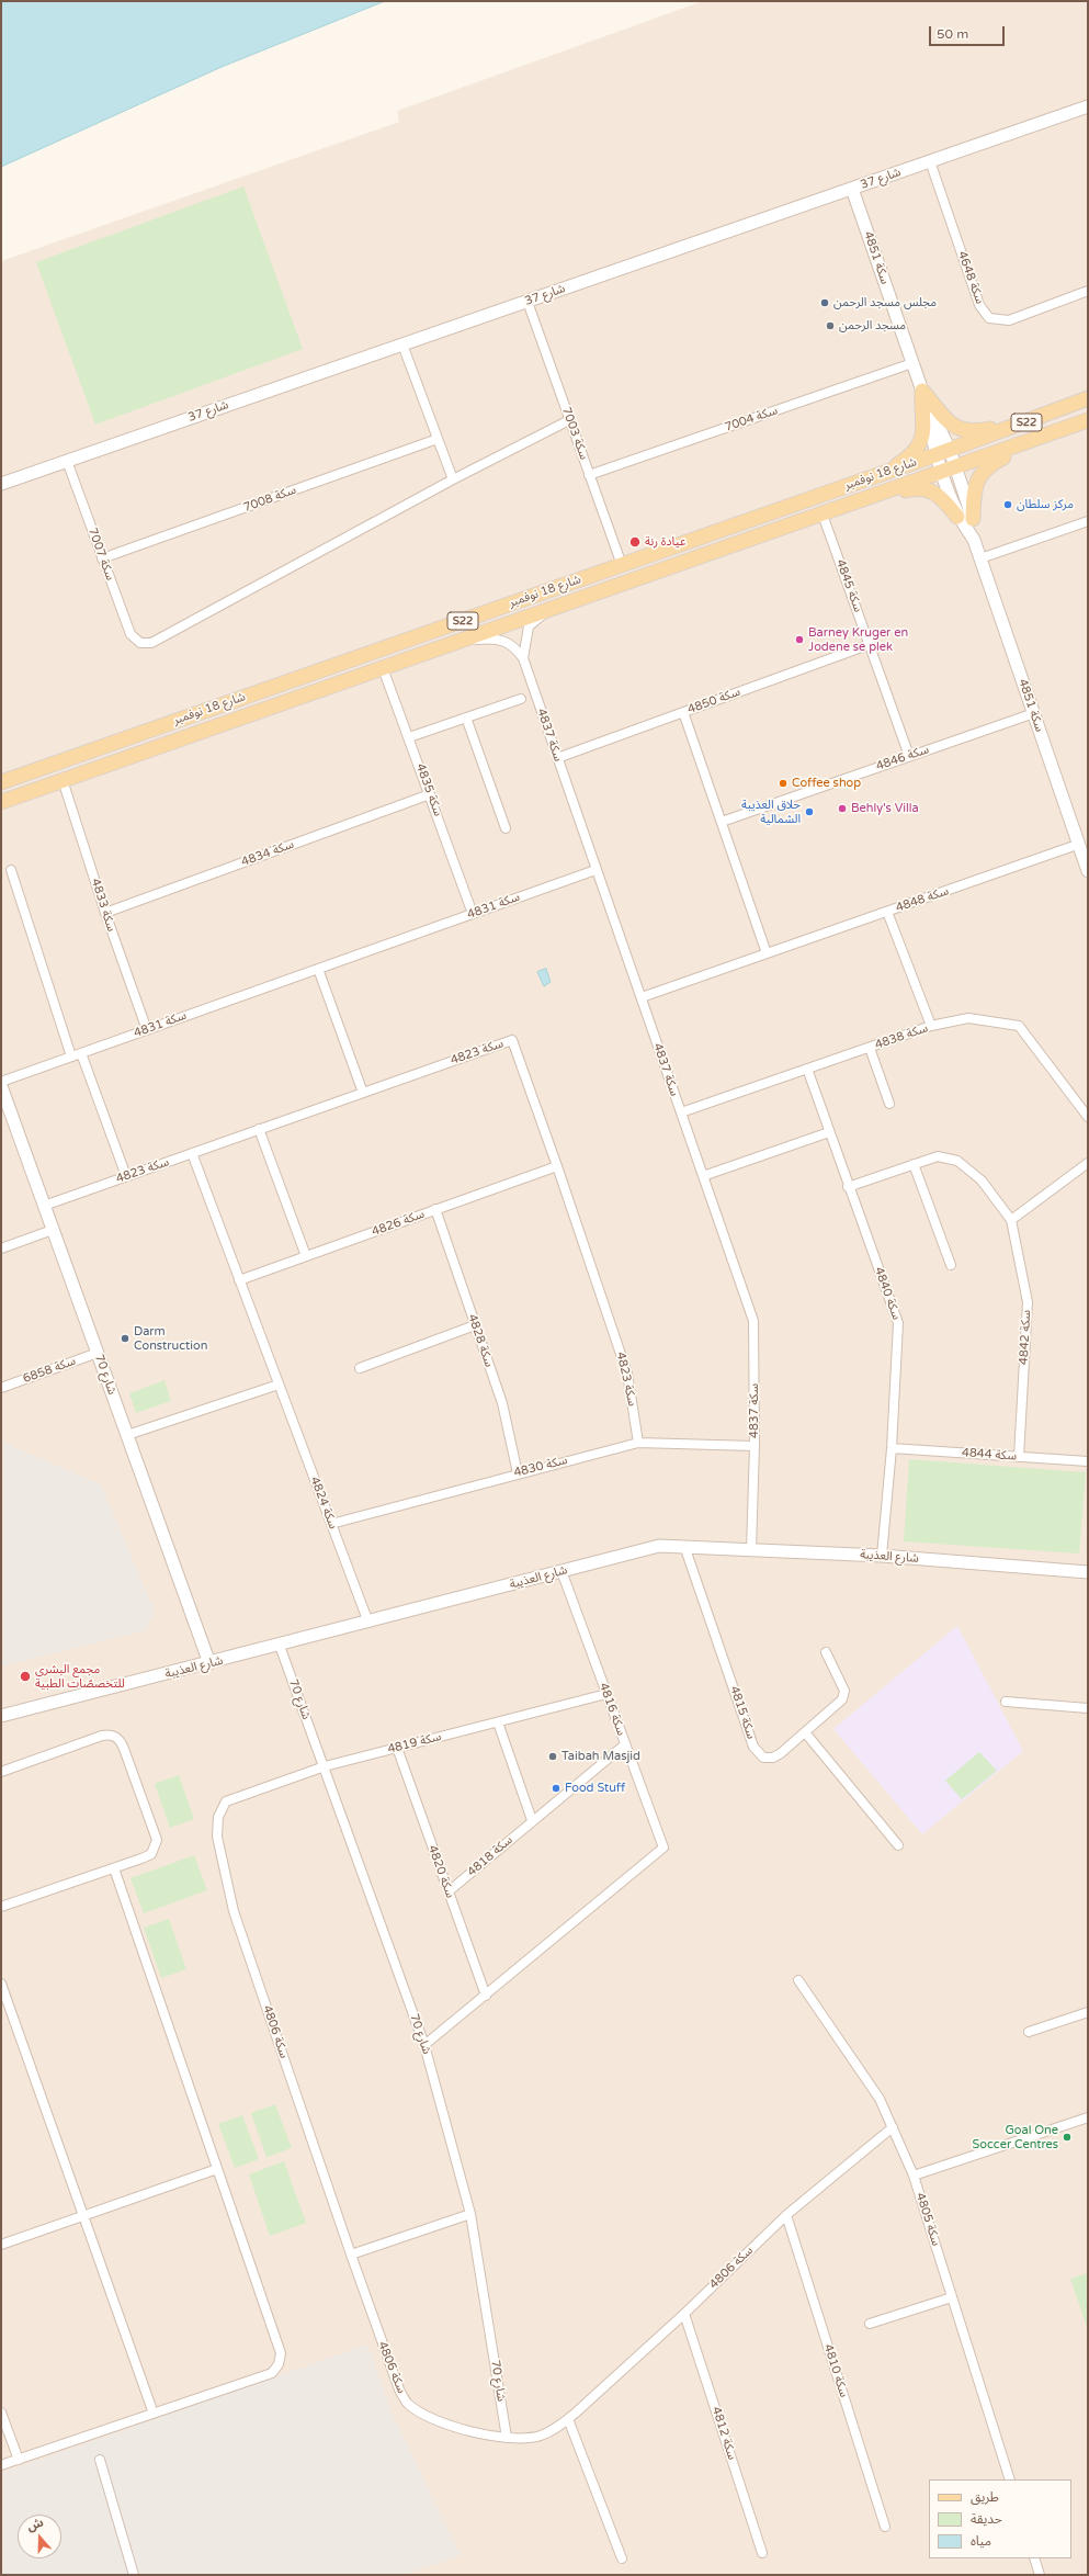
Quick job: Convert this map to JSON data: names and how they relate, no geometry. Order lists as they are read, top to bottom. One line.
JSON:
{"streets":{"main road":["S22","شارع 18 نوفمبر"],"street":["شارع 37","سكة 4851","سكة 4648","سكة 7004","سكة 7003","سكة 7008","سكة 7007","سكة 4845","سكة 4850","سكة 4837","سكة 4846","سكة 4835","سكة 4834","سكة 4848","سكة 4833","سكة 4831","سكة 4838","سكة 4823","سكة 4826","سكة 4840","سكة 4842","سكة 4828","سكة 6858","شارع 70","سكة 4844","سكة 4830","سكة 4824","شارع العذيبة","سكة 4816","سكة 4815","سكة 4819","سكة 4818","سكة 4820","سكة 4806","سكة 4805","سكة 4810","سكة 4812"]},"crossings":[["شارع 37","سكة 4851"],["شارع 37","سكة 4648"],["شارع 37","سكة 7003"],["شارع 37","سكة 7007"],["سكة 4851","سكة 7004"],["سكة 4851","شارع 18 نوفمبر"],["سكة 4851","سكة 4846"],["سكة 4851","سكة 4848"],["سكة 7004","سكة 7003"],["سكة 7003","شارع 18 نوفمبر"],["شارع 18 نوفمبر","سكة 4845"],["شارع 18 نوفمبر","سكة 4837"],["شارع 18 نوفمبر","سكة 4835"],["شارع 18 نوفمبر","سكة 4833"],["سكة 7008","سكة 7007"],["سكة 4845","سكة 4850"],["سكة 4845","سكة 4846"],["سكة 4850","سكة 4837"],["سكة 4837","سكة 4848"],["سكة 4837","سكة 4831"],["سكة 4837","سكة 4838"],["سكة 4837","سكة 4830"],["سكة 4837","شارع العذيبة"],["سكة 4835","سكة 4834"],["سكة 4835","سكة 4831"],["سكة 4834","سكة 4833"],["سكة 4833","سكة 4831"],["سكة 4838","سكة 4840"],["سكة 4823","سكة 4826"],["سكة 4823","شارع 70"],["سكة 4823","سكة 4830"],["سكة 4823","سكة 4824"],["سكة 4826","سكة 4828"],["سكة 4826","سكة 4824"],["سكة 4840","سكة 4842"],["سكة 4840","سكة 4844"],["سكة 4840","شارع العذيبة"],["سكة 4842","سكة 4844"],["سكة 4828","سكة 4830"],["سكة 6858","شارع 70"],["شارع 70","شارع العذيبة"],["شارع 70","سكة 4819"],["شارع 70","سكة 4806"],["سكة 4830","سكة 4824"],["سكة 4824","شارع العذيبة"],["شارع العذيبة","سكة 4816"],["شارع العذيبة","سكة 4815"],["سكة 4816","سكة 4819"],["سكة 4816","سكة 4818"],["سكة 4816","سكة 4820"],["سكة 4819","سكة 4820"],["سكة 4819","سكة 4806"],["سكة 4818","سكة 4820"],["سكة 4806","سكة 4805"],["سكة 4806","سكة 4810"],["سكة 4806","سكة 4812"]],"places":["مجلس مسجد الرحمن","مسجد الرحمن","مركز سلطان","عيادة رنة","Barney Kruger en Jodene se plek","Coffee shop","Behly's Villa","حلاق العذيبة الشمالية","Darm Construction","مجمع البشرى للتخصصّات الطبية","Taibah Masjid","Food Stuff","Goal One Soccer Centres"],"legend":["طريق","حديقة","مياه"],"scale_bar":"50 m","north":"top"}
